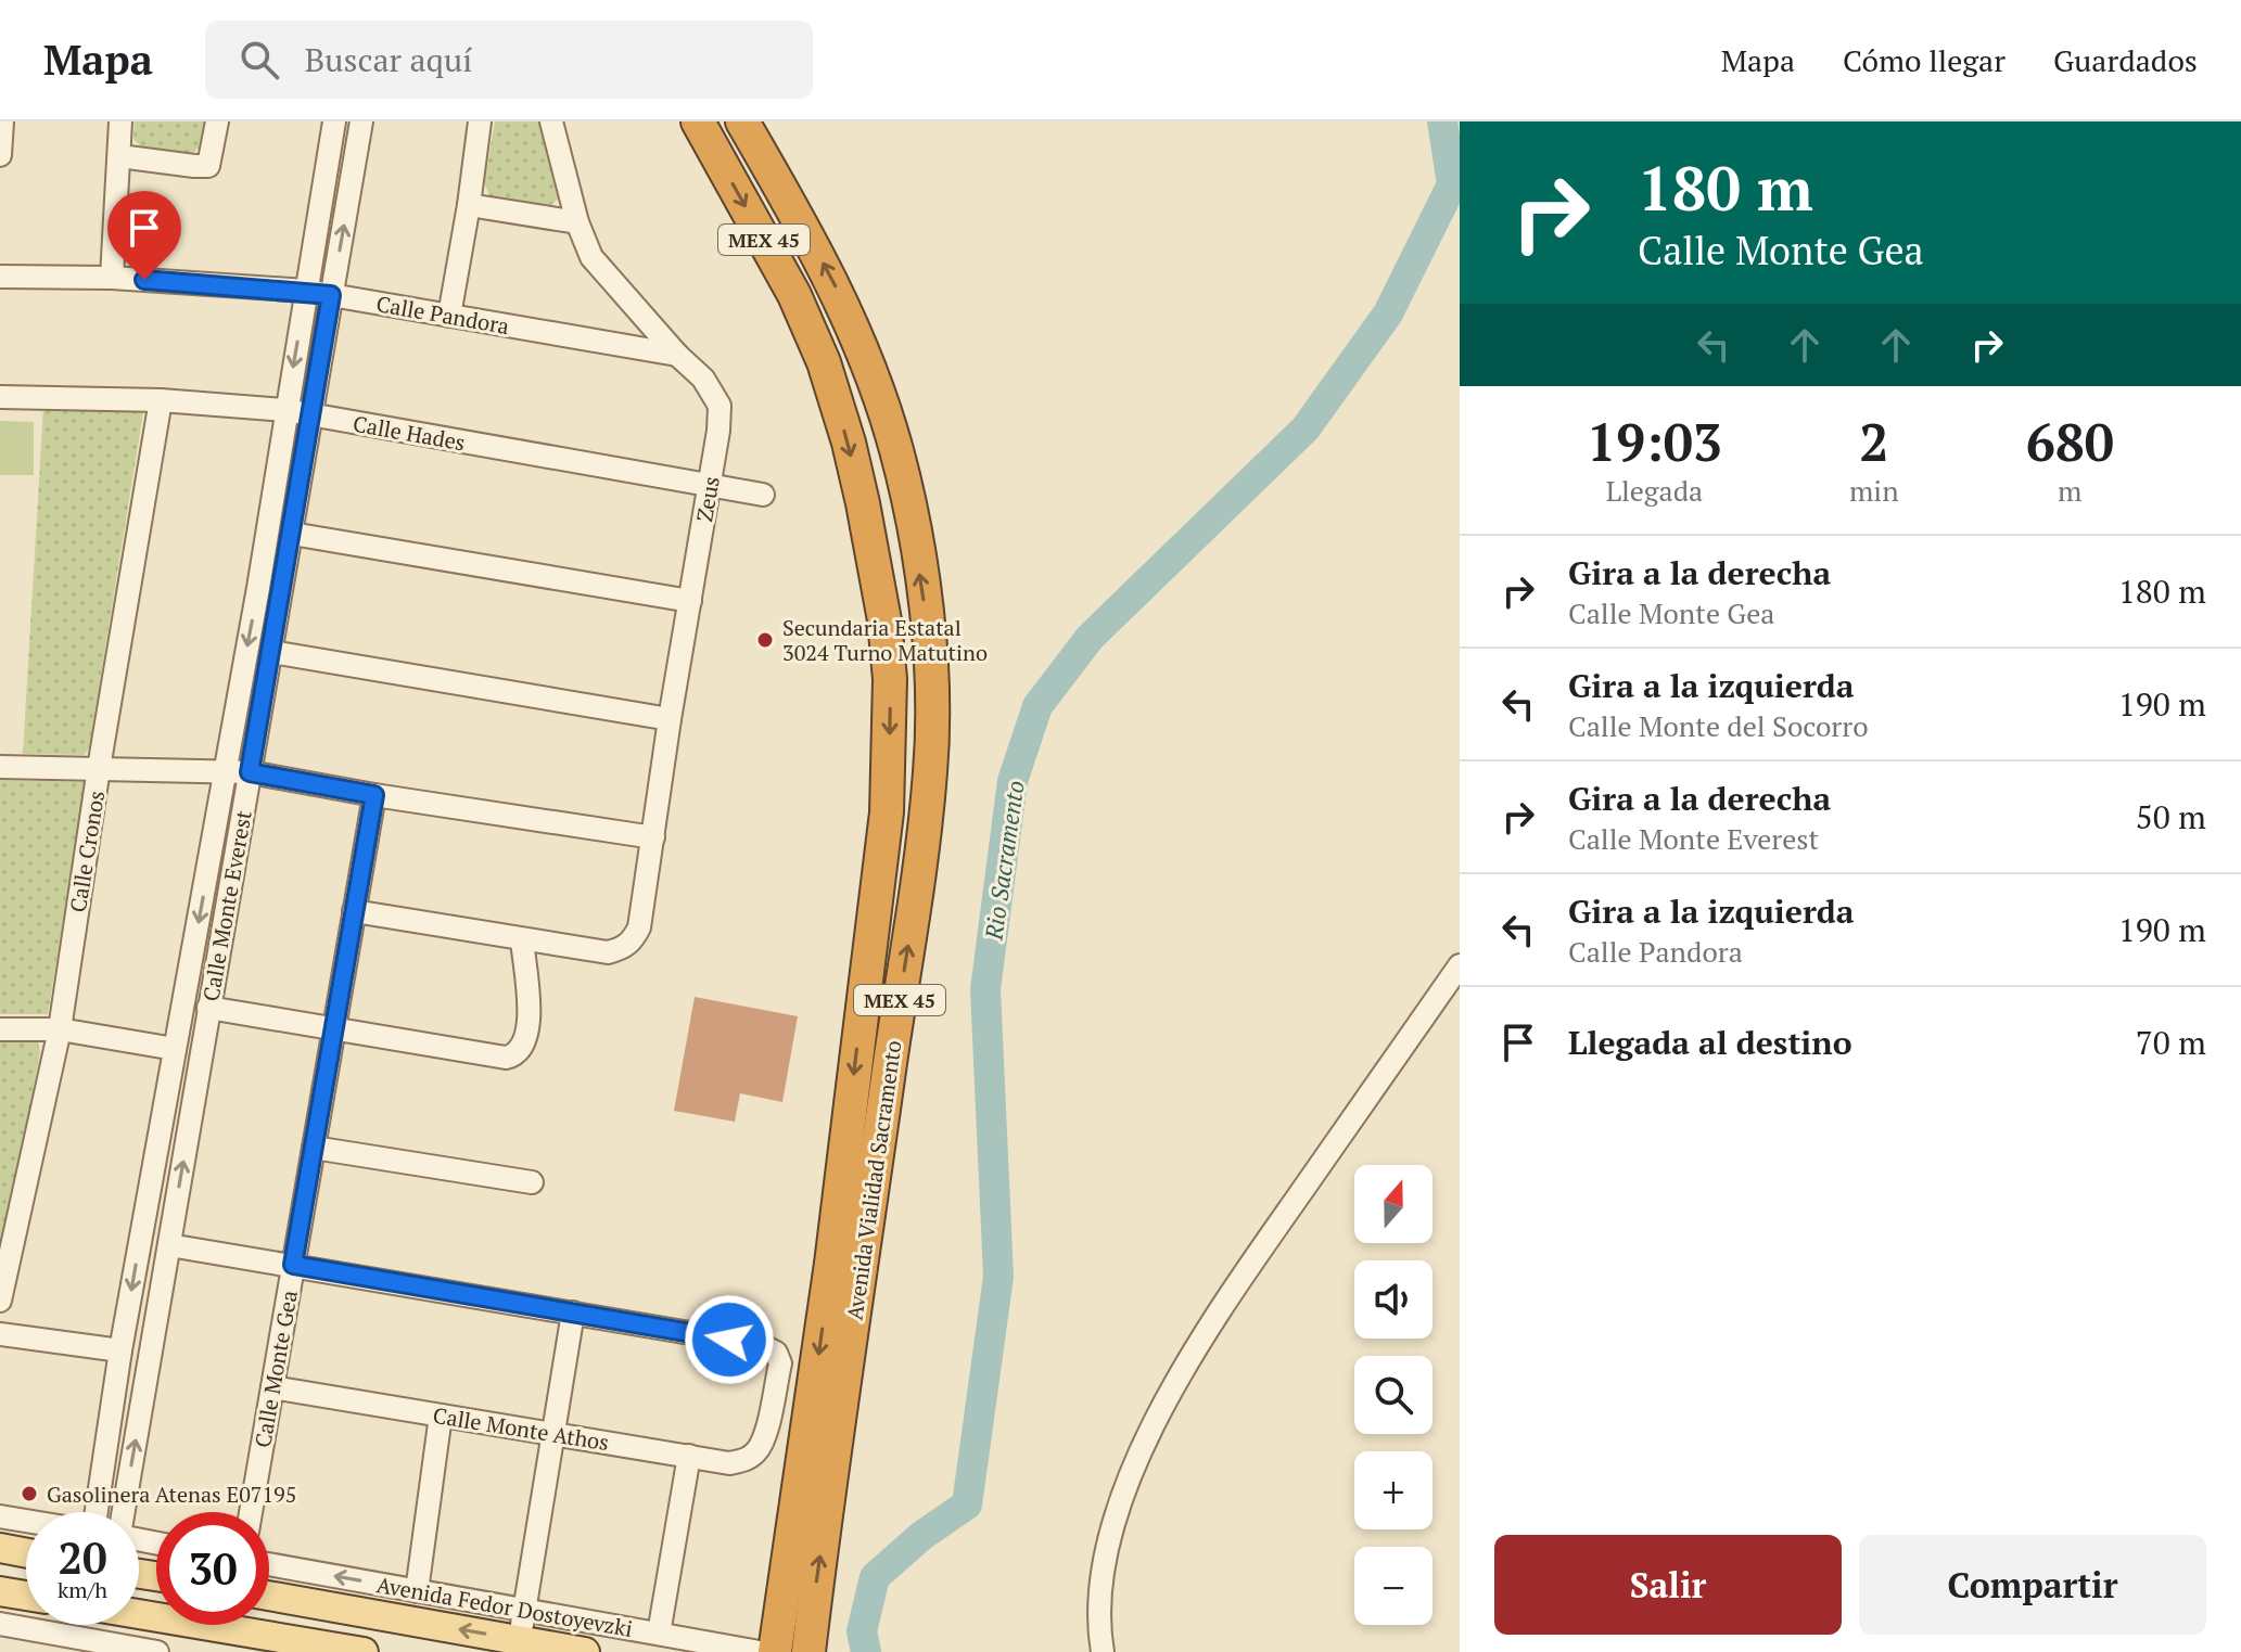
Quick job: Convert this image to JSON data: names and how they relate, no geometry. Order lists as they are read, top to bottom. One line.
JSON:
{"streets":{"highway":["MEX 45","Avenida Vialidad Sacramento"],"main road":["Avenida Fedor Dostoyevzki"],"street":["Calle Pandora","Calle Hades","Zeus","Calle Cronos","Calle Monte Everest","Calle Monte Gea","Calle Monte Athos"]},"crossings":[["Calle Pandora","Zeus"],["Calle Pandora","Calle Monte Everest"],["Calle Hades","Zeus"],["Calle Hades","Calle Cronos"],["Calle Hades","Calle Monte Everest"],["Calle Monte Gea","Calle Monte Athos"]],"one_way":["Avenida Fedor Dostoyevzki"],"water":["Rio Sacramento"],"places":["Secundaria Estatal 3024 Turno Matutino","Gasolinera Atenas E07195"],"north":"top","page":{"header":"Mapa","search":"Buscar aquí","nav":["Mapa","Cómo llegar","Guardados"],"turn":["180 m","Calle Monte Gea"],"eta":["19:03","Llegada","2","min","680","m"],"list":[{"name":"Gira a la derecha","note":"Calle Monte Gea","value":"180 m"},{"name":"Gira a la izquierda","note":"Calle Monte del Socorro","value":"190 m"},{"name":"Gira a la derecha","note":"Calle Monte Everest","value":"50 m"},{"name":"Gira a la izquierda","note":"Calle Pandora","value":"190 m"},{"name":"Llegada al destino","value":"70 m"}],"map_buttons":["+","−"],"speed":"20 km/h","limit":"30","buttons":["Salir","Compartir"]}}
